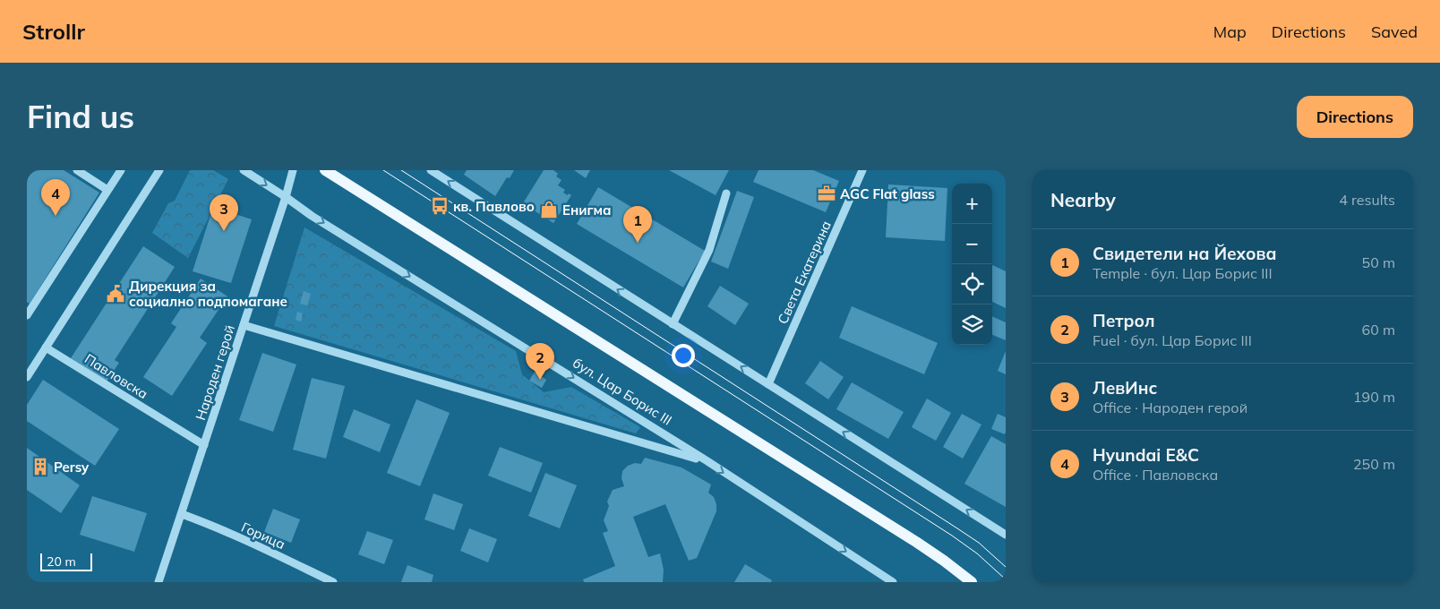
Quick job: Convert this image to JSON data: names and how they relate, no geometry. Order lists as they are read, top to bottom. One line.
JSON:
{"streets":{"street":["Света Екатерина","Народен герой","Павловска","бул. Цар Борис III","Горица"]},"crossings":[["Народен герой","Павловска"],["Народен герой","бул. Цар Борис III"],["Народен герой","Горица"]],"places":{"office":["AGC Flat glass"],"bus stop":["кв. Павлово"],"shop":["Енигма"],"public building":["Дирекция за социално подпомагане"],"building":["Persy"]},"scale_bar":"20 m","page":{"header":"Strollr","nav":["Map","Directions","Saved"],"buttons":"Directions","title":"Find us","heading":["Nearby","4 results"],"pins":["4","3","1","2"],"map_buttons":["+","−"],"list":[{"mark":"1","name":"Свидетели на Йехова","note":"Temple · бул. Цар Борис III","value":"50 m"},{"mark":"2","name":"Петрол","note":"Fuel · бул. Цар Борис III","value":"60 m"},{"mark":"3","name":"ЛевИнс","note":"Office · Народен герой","value":"190 m"},{"mark":"4","name":"Hyundai E&C","note":"Office · Павловска","value":"250 m"}],"scale":"20 m"}}
